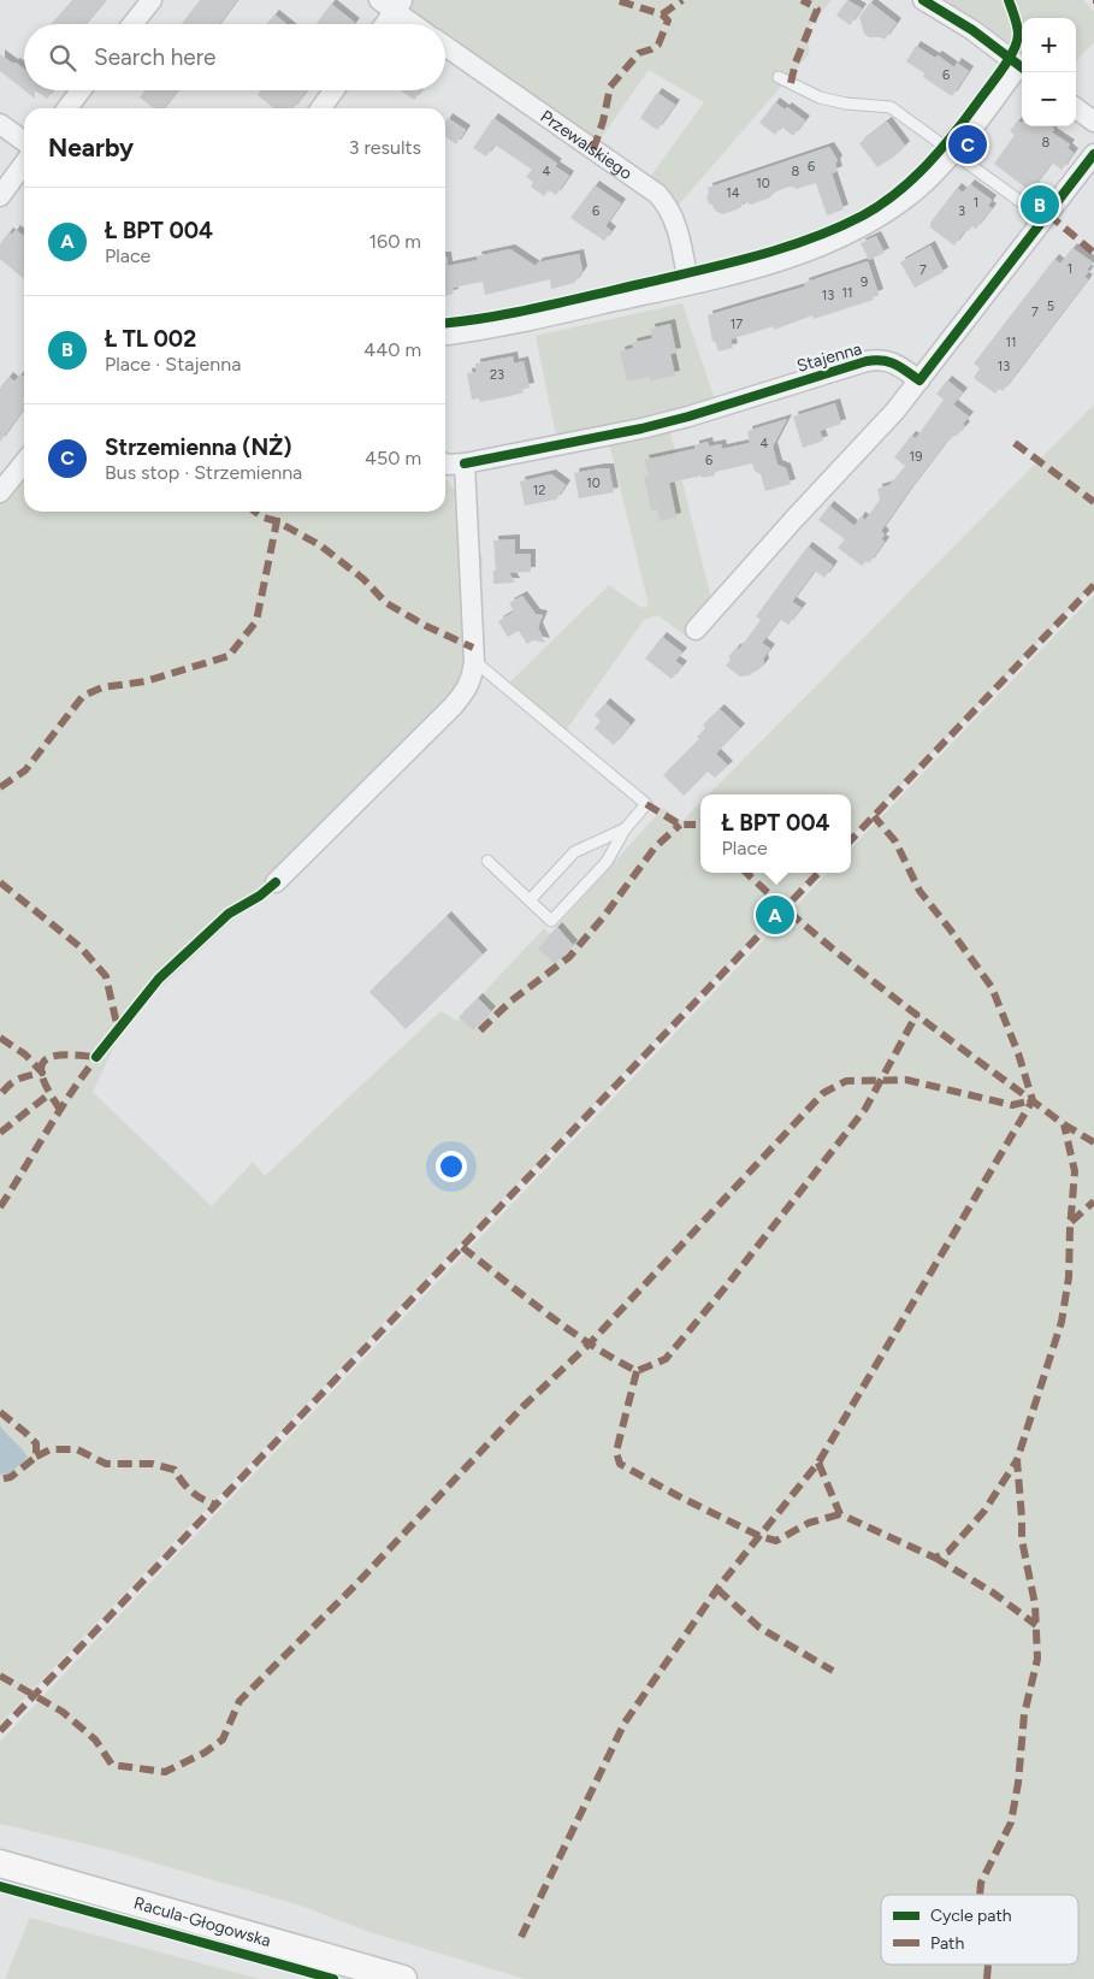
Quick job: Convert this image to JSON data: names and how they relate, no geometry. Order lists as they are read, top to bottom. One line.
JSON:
{"streets":{"main road":["Racula-Głogowska"],"street":["Przewalskiego","Stajenna"]},"house_numbers":["6","8","6","4","8","10","14","1","6","3","1","7","9","11","13","5","7","17","11","13","23","4","19","6","10","12"],"legend":["Cycle path","Path"],"page":{"map_buttons":["+","−"],"search":"Search here","heading":["Nearby","3 results"],"pins":["C","B","A"],"list":[{"mark":"A","name":"Ł BPT 004","note":"Place","value":"160 m"},{"mark":"B","name":"Ł TL 002","note":"Place · Stajenna","value":"440 m"},{"mark":"C","name":"Strzemienna (NŻ)","note":"Bus stop · Strzemienna","value":"450 m"}],"popup":["Ł BPT 004","Place"]}}
